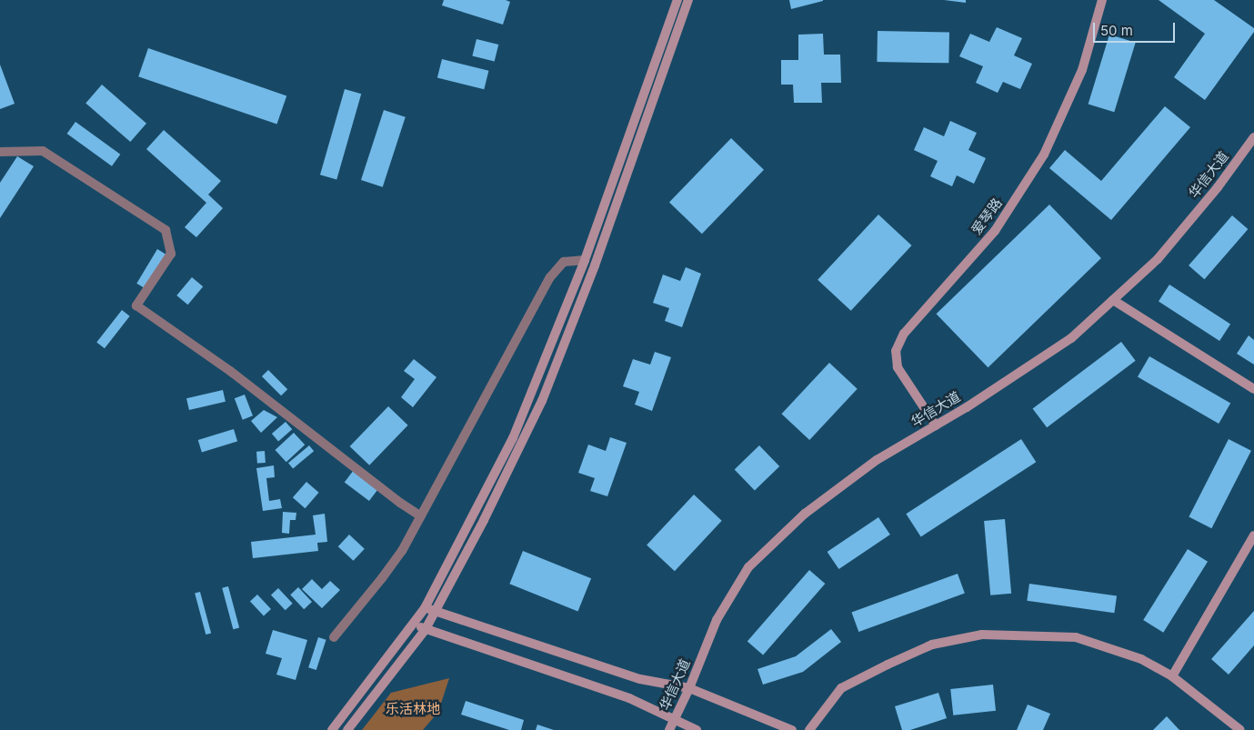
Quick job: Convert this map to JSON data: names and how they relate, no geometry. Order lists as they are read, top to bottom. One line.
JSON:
{"streets":{"street":["华信大道","爱琴路"]},"crossings":[["华信大道","爱琴路"]],"parks":["乐活林地"],"scale_bar":"50 m"}
